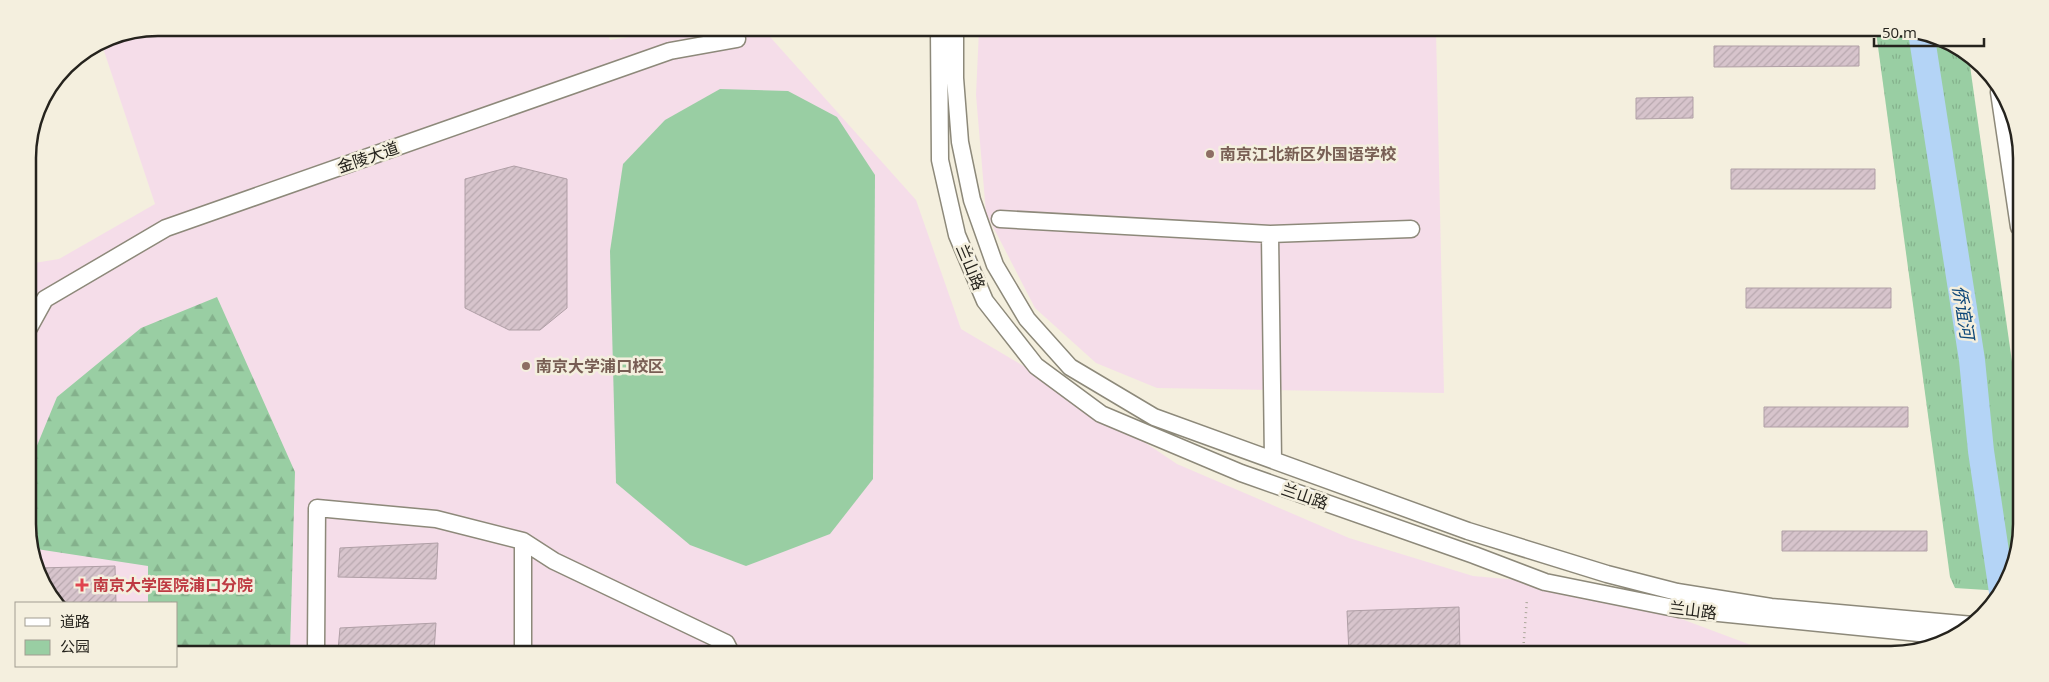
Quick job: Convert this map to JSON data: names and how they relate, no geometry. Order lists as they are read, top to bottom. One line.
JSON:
{"streets":{"street":["金陵大道","兰山路"]},"water":["侨谊河"],"places":{"other":["南京江北新区外国语学校","南京大学浦口校区"],"health":["南京大学医院浦口分院"]},"legend":["道路","公园"],"scale_bar":"50 m"}
